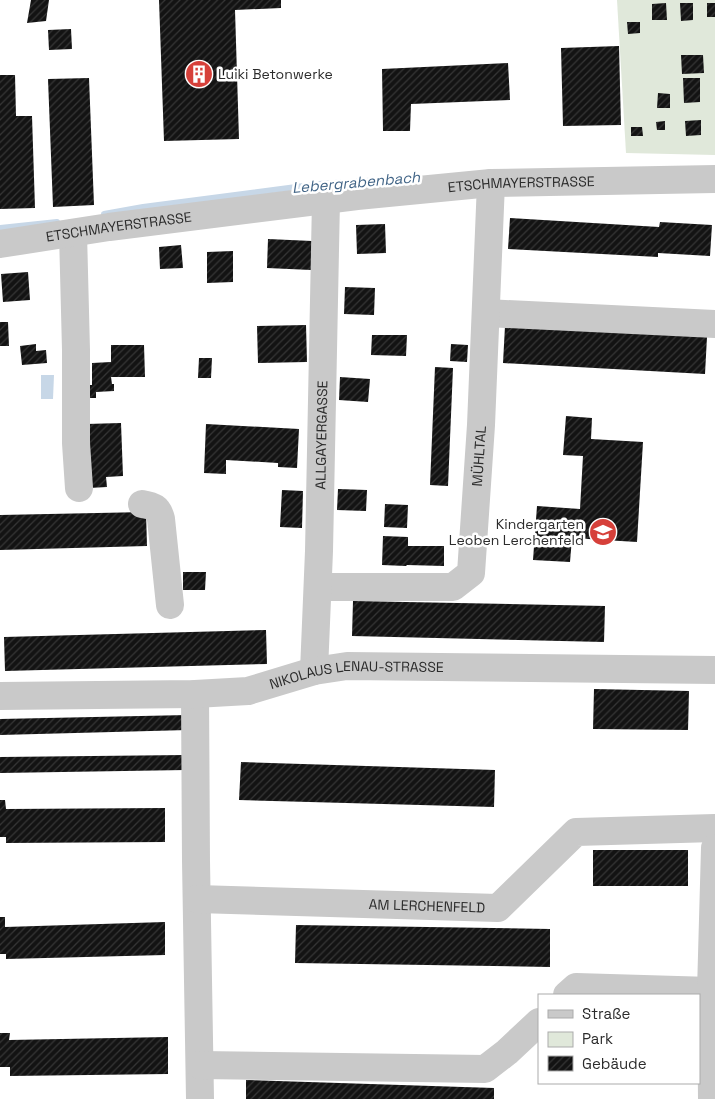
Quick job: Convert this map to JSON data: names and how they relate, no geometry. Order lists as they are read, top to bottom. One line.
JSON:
{"streets":{"street":["ETSCHMAYERSTRASSE","ALLGAYERGASSE","MÜHLTAL","NIKOLAUS LENAU-STRASSE","AM LERCHENFELD"]},"crossings":[["ETSCHMAYERSTRASSE","ALLGAYERGASSE"],["ETSCHMAYERSTRASSE","MÜHLTAL"],["ALLGAYERGASSE","MÜHLTAL"],["ALLGAYERGASSE","NIKOLAUS LENAU-STRASSE"]],"water":["Lebergrabenbach"],"places":{"building":["Luiki Betonwerke"],"school or university":["Kindergarten Leoben Lerchenfeld"]},"legend":["Straße","Park","Gebäude"]}
